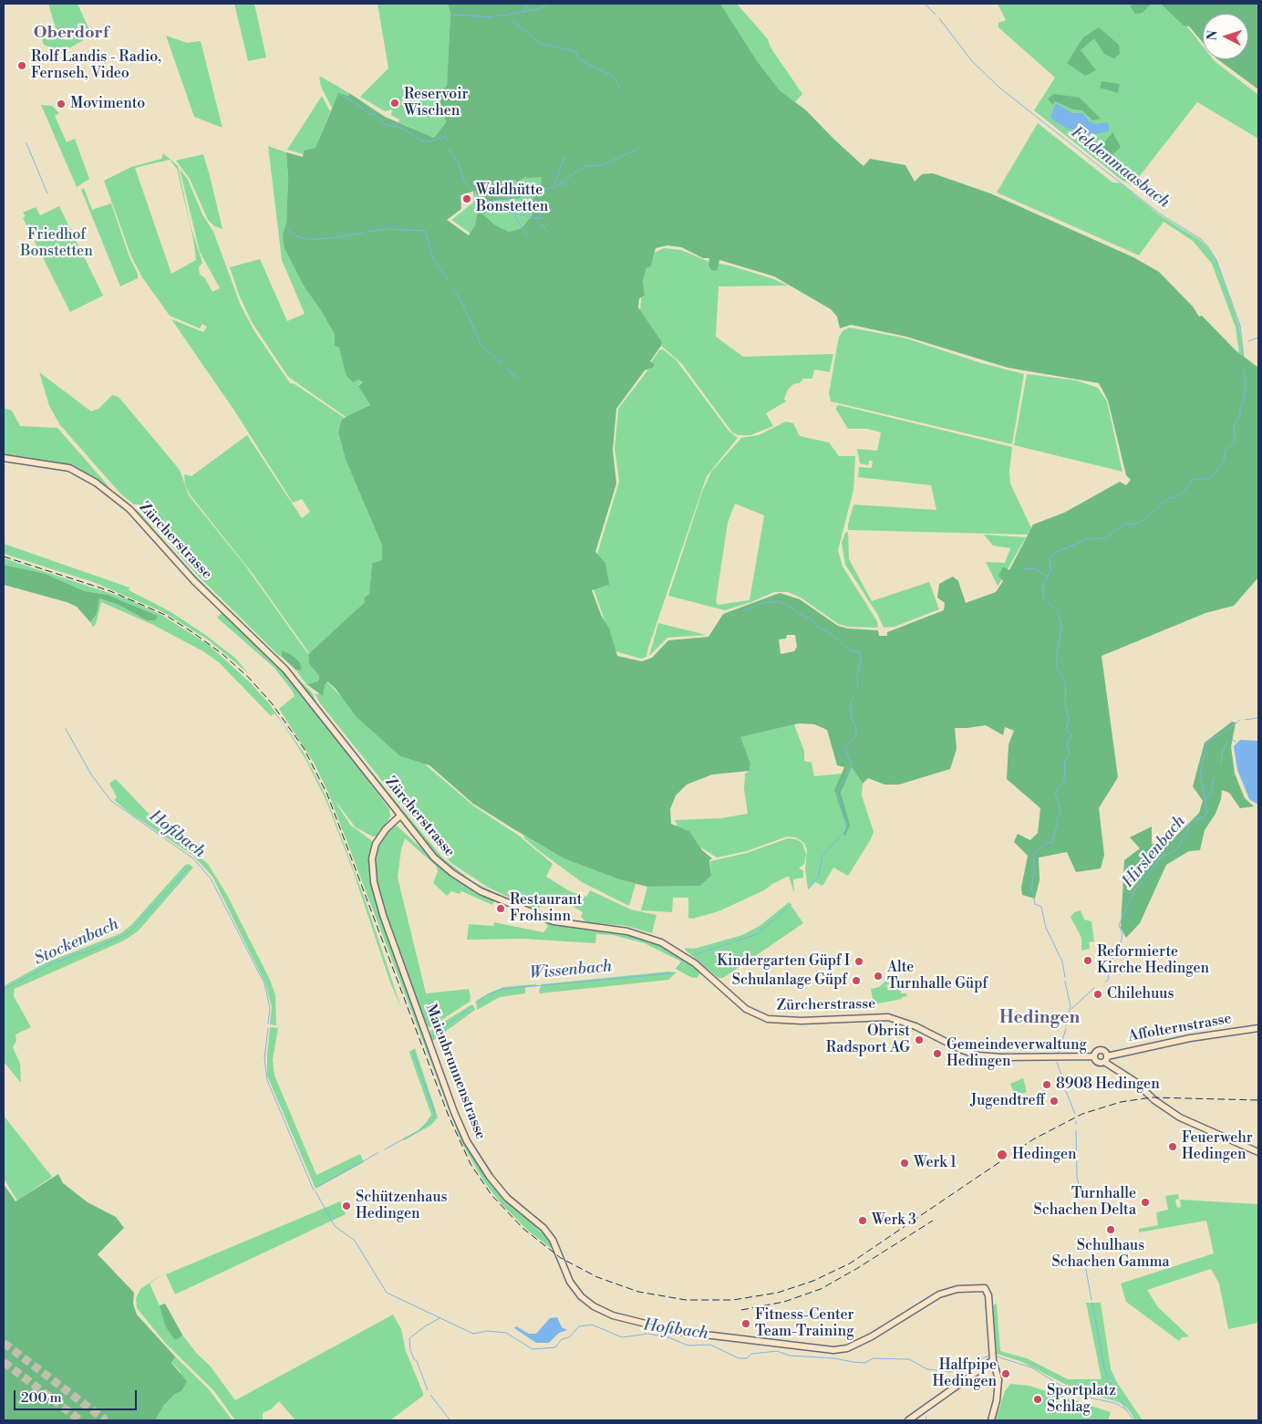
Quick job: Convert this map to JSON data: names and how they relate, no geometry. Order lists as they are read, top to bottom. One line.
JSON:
{"streets":{"main road":["Zürcherstrasse","Affolternstrasse","Maienbrunnenstrasse"]},"crossings":[["Zürcherstrasse","Affolternstrasse"],["Zürcherstrasse","Maienbrunnenstrasse"]],"districts":["Oberdorf","Hedingen"],"water":["Feldenmaasbach","Hofibach","Hirslenbach","Stockenbach","Wissenbach"],"parks":["Friedhof Bonstetten"],"places":["Rolf Landis - Radio, Fernseh, Video","Reservoir Wischen","Movimento","Waldhütte Bonstetten","Restaurant Frohsinn","Reformierte Kirche Hedingen","Kindergarten Güpf I","Alte Turnhalle Güpf","Schulanlage Güpf","Chilehuus","Obrist Radsport AG","Gemeindeverwaltung Hedingen","8908 Hedingen","Jugendtreff","Feuerwehr Hedingen","Hedingen","Werk 1","Turnhalle Schachen Delta","Schützenhaus Hedingen","Werk 3","Schulhaus Schachen Gamma","Fitness-Center Team-Training","Halfpipe Hedingen","Sportplatz Schlag"],"scale_bar":"200 m","north":"left"}
